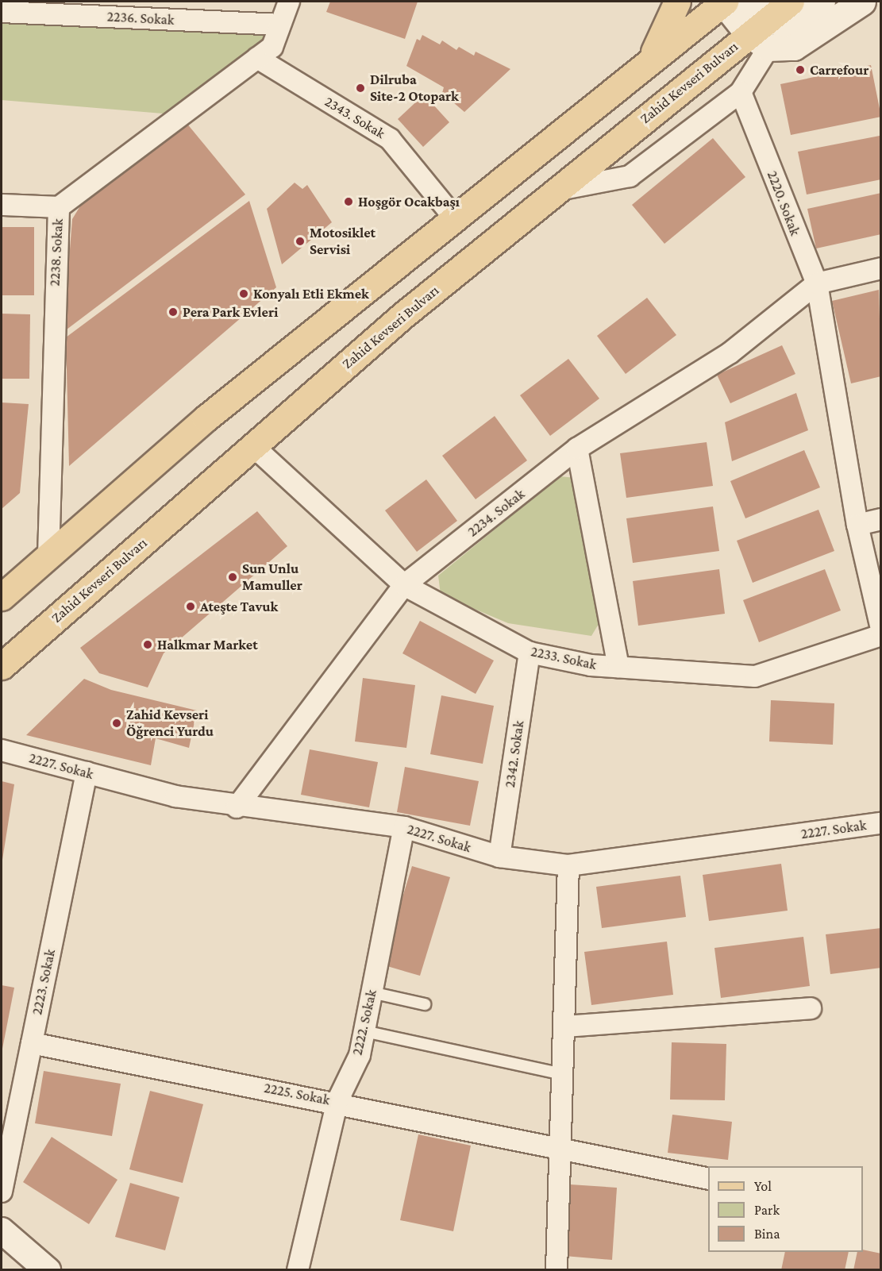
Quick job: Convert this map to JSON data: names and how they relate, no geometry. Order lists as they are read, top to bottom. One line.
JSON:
{"streets":{"main road":["Zahid Kevseri Bulvarı"],"street":["2236. Sokak","2343. Sokak","2220. Sokak","2238. Sokak","2234. Sokak","2233. Sokak","2342. Sokak","2227. Sokak","2223. Sokak","2222. Sokak","2225. Sokak"]},"crossings":[["2236. Sokak","2238. Sokak"],["Zahid Kevseri Bulvarı","2233. Sokak"],["2343. Sokak","2238. Sokak"],["2220. Sokak","2234. Sokak"],["2234. Sokak","2233. Sokak"],["2234. Sokak","2227. Sokak"],["2233. Sokak","2342. Sokak"],["2342. Sokak","2227. Sokak"],["2227. Sokak","2223. Sokak"],["2227. Sokak","2222. Sokak"],["2223. Sokak","2225. Sokak"],["2222. Sokak","2225. Sokak"]],"places":["Carrefour","Dilruba Site-2 Otopark","Hoşgör Ocakbaşı","Motosiklet Servisi","Konyalı Etli Ekmek","Pera Park Evleri","Sun Unlu Mamuller","Ateşte Tavuk","Halkmar Market","Zahid Kevseri Öğrenci Yurdu"],"legend":["Yol","Park","Bina"]}
